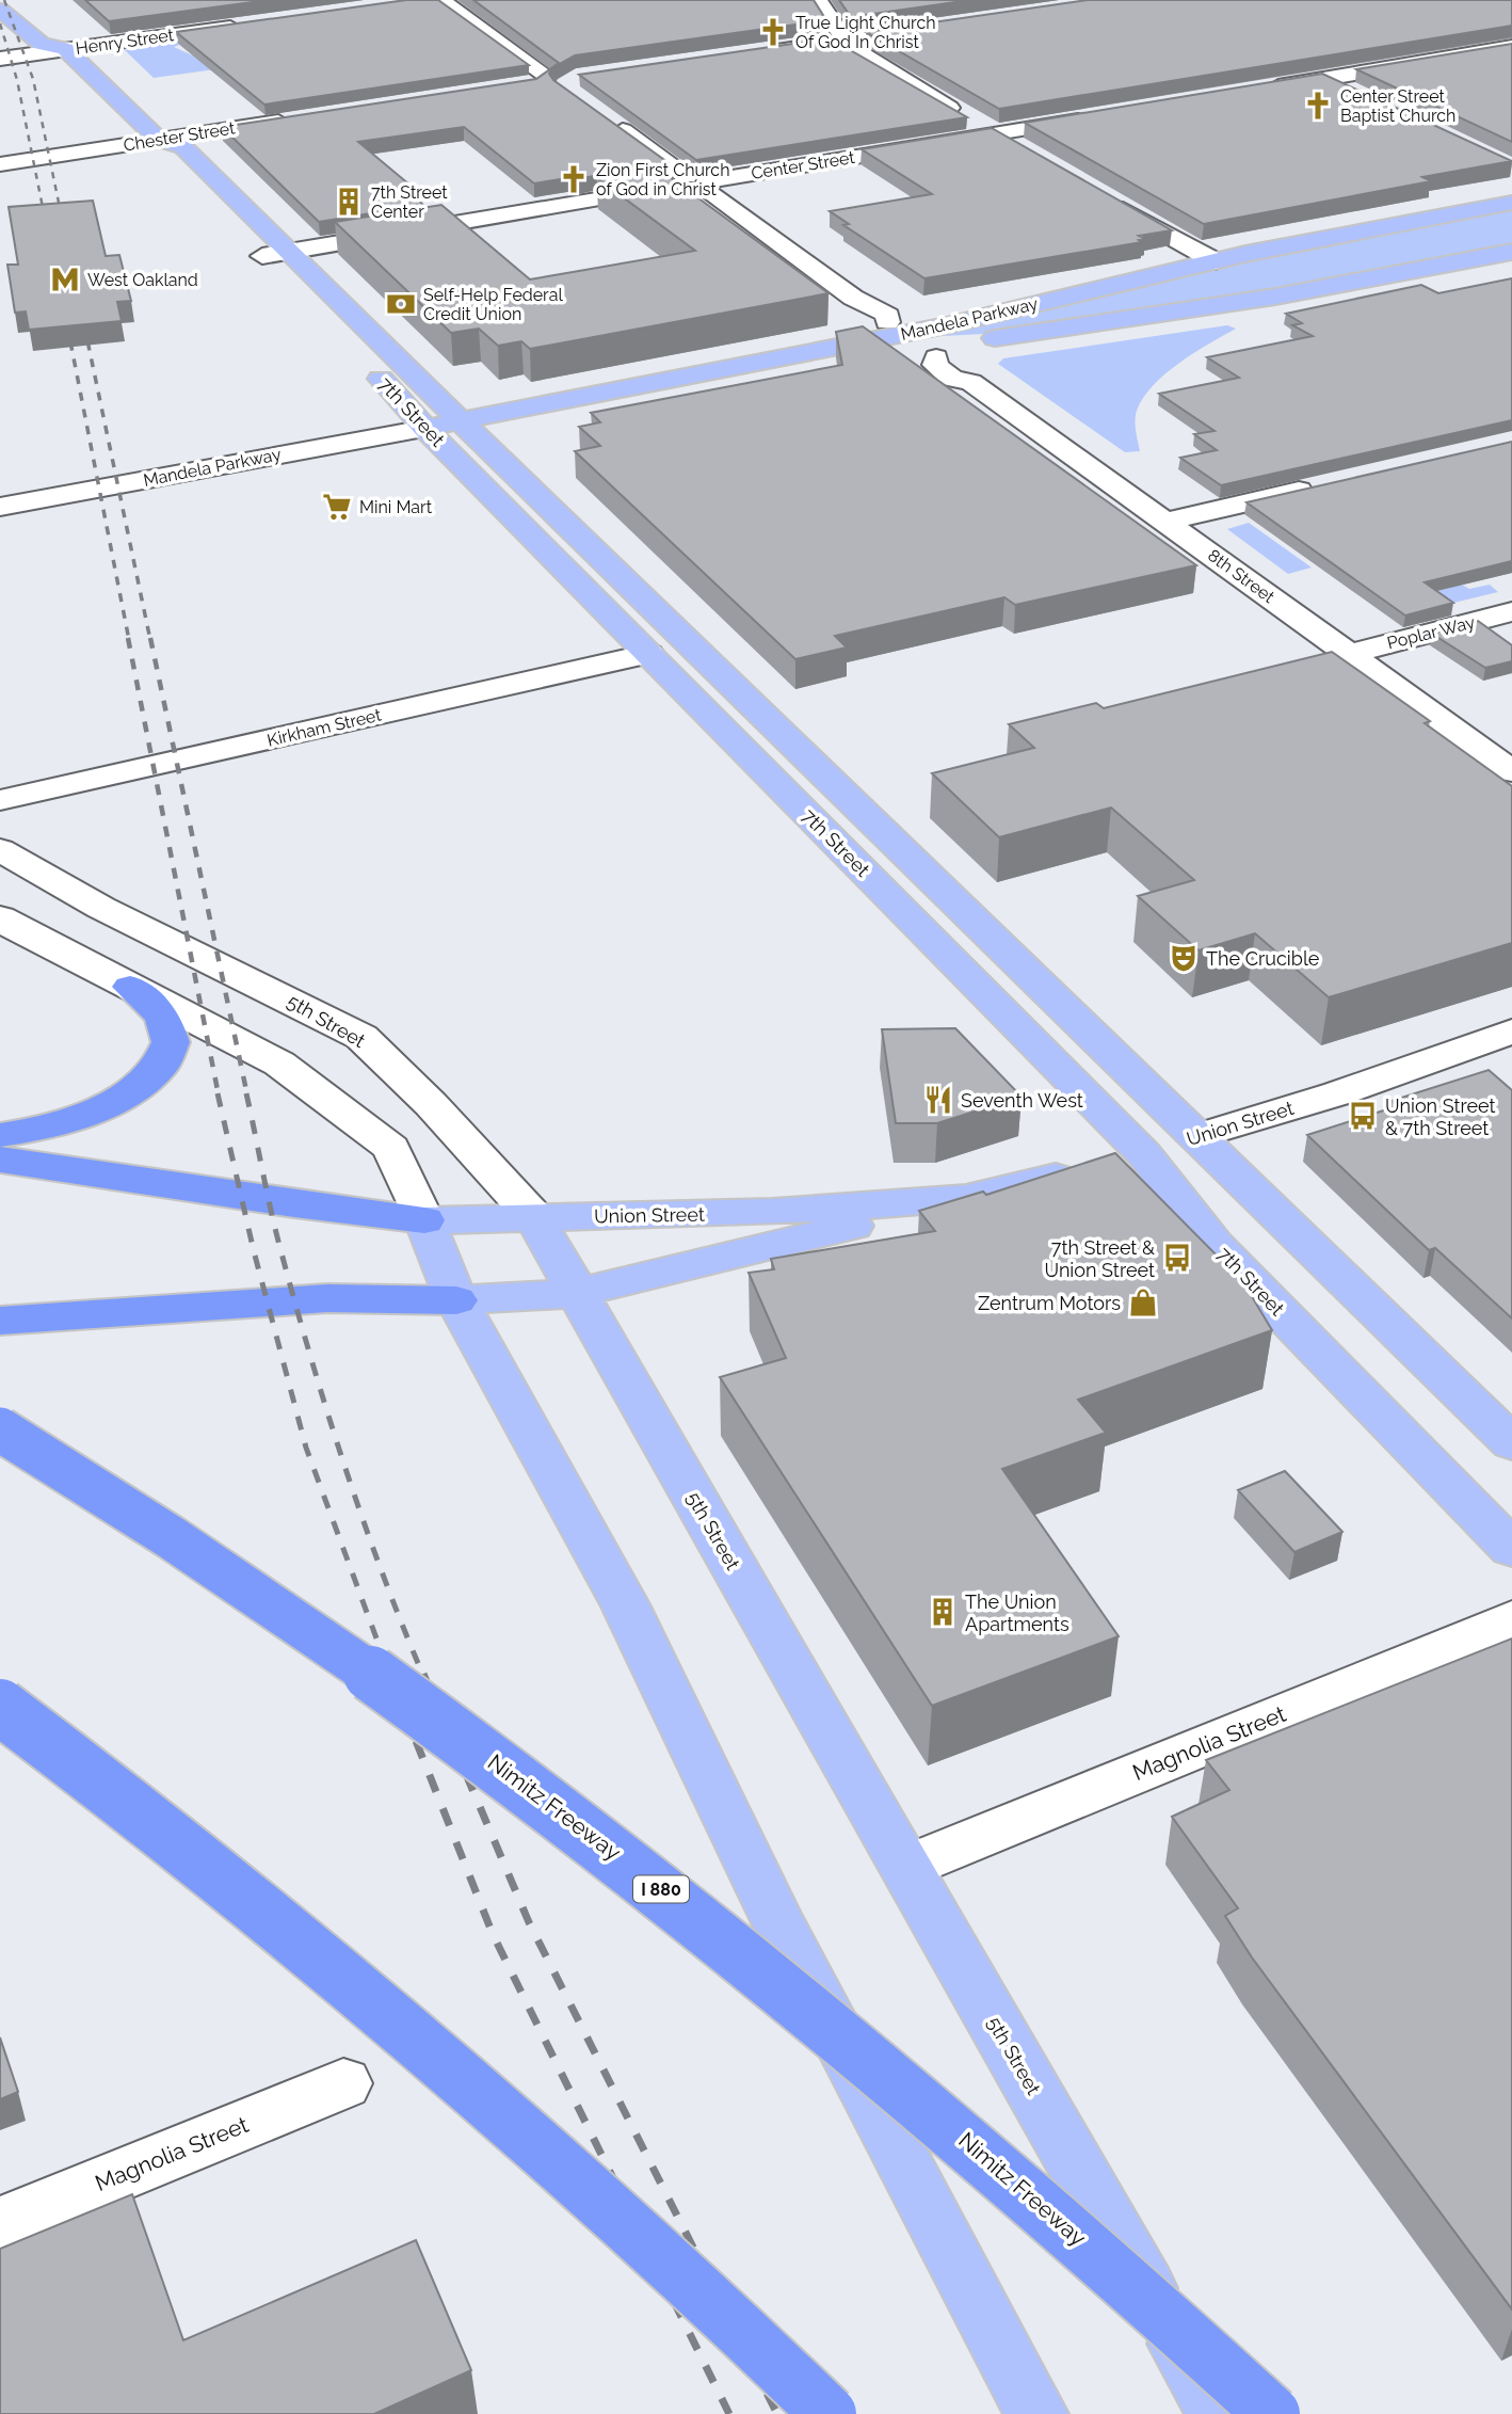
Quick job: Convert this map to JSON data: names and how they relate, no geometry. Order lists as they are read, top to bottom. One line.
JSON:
{"streets":{"highway":["Nimitz Freeway","I 880"],"main road":["Mandela Parkway","7th Street","5th Street","Union Street"],"street":["Henry Street","Chester Street","Center Street","8th Street","Poplar Way","Kirkham Street","Magnolia Street"]},"crossings":[["Henry Street","7th Street"],["Chester Street","7th Street"],["Center Street","7th Street"],["Center Street","8th Street"],["Mandela Parkway","7th Street"],["Mandela Parkway","8th Street"],["7th Street","Kirkham Street"],["7th Street","Union Street"],["8th Street","Poplar Way"],["5th Street","Union Street"],["5th Street","Magnolia Street"]],"places":{"church":["True Light Church Of God In Christ","Center Street Baptist Church","Zion First Church of God in Christ"],"building":["7th Street Center","The Union Apartments"],"metro station":["West Oakland"],"bank":["Self-Help Federal Credit Union"],"supermarket":["Mini Mart"],"theatre":["The Crucible"],"restaurant":["Seventh West"],"bus stop":["Union Street & 7th Street","7th Street & Union Street"],"shop":["Zentrum Motors"]}}
